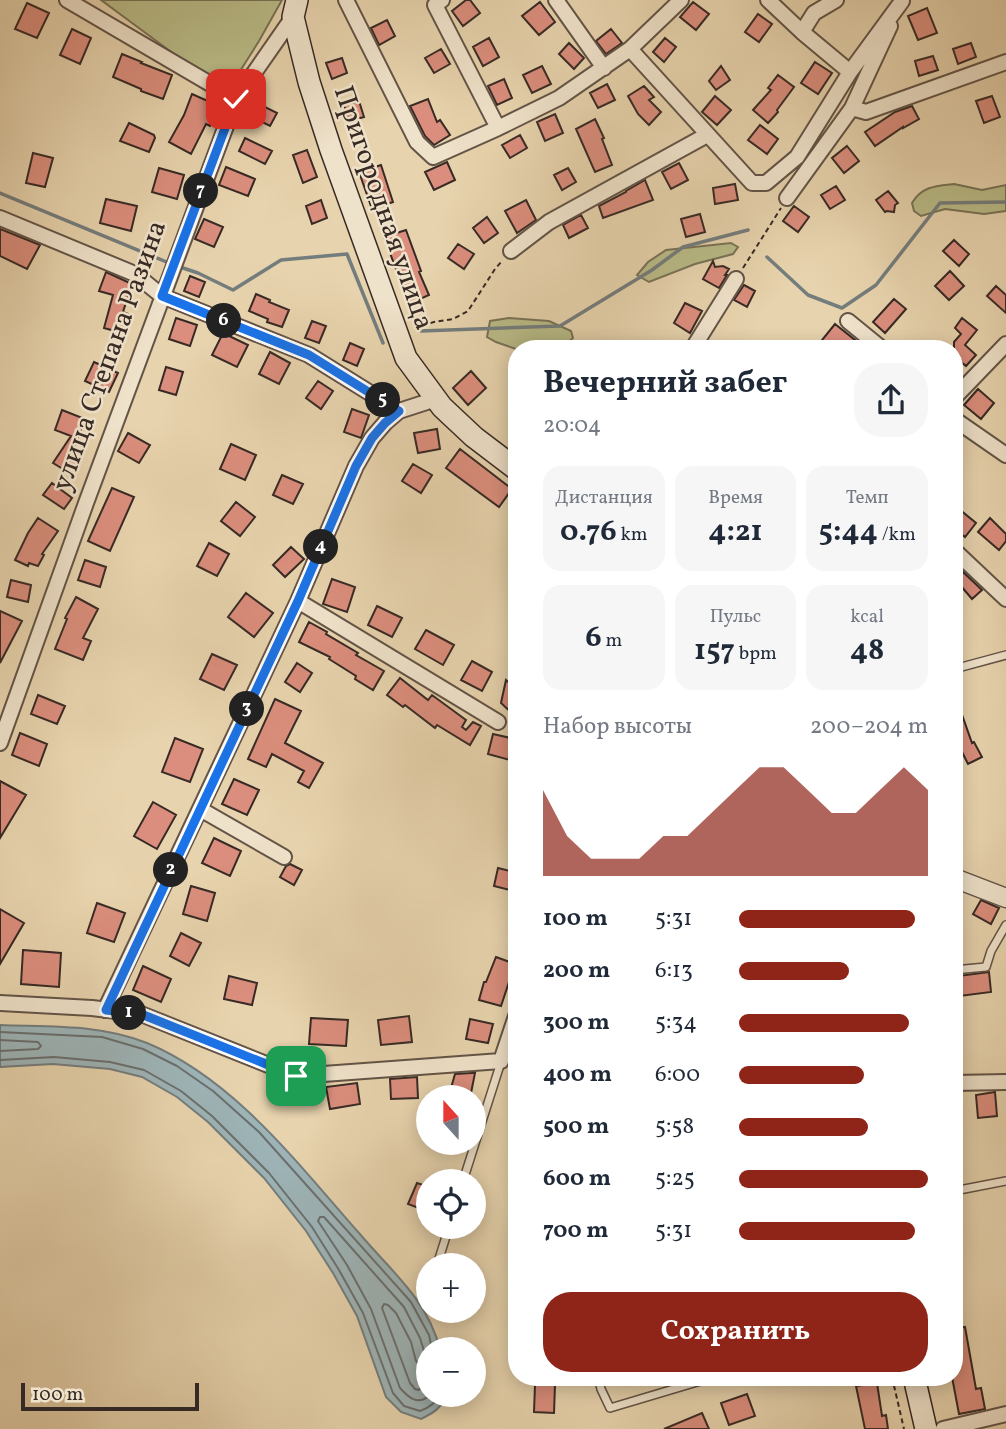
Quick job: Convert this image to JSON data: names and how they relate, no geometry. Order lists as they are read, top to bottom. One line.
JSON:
{"streets":{"main road":["Пригородная улица"],"street":["улица Степана Разина"]},"crossings":[["Пригородная улица","улица Степана Разина"]],"scale_bar":"100 m","north":"top","page":{"pins":["7","6","5","4","3","2","1"],"heading":["Вечерний забег","20:04"],"stats":[["Дистанция","0.76 km"],["Время","4:21"],["Темп","5:44 /km"],["6 m"],["Пульс","157 bpm"],["kcal","48"]],"chart":["Набор высоты","200–204 m"],"list":[{"name":"100 m","note":"5:31"},{"name":"200 m","note":"6:13"},{"name":"300 m","note":"5:34"},{"name":"400 m","note":"6:00"},{"name":"500 m","note":"5:58"},{"name":"600 m","note":"5:25"},{"name":"700 m","note":"5:31"}],"map_buttons":["+","−"],"buttons":"Сохранить","scale":"100 m"}}
